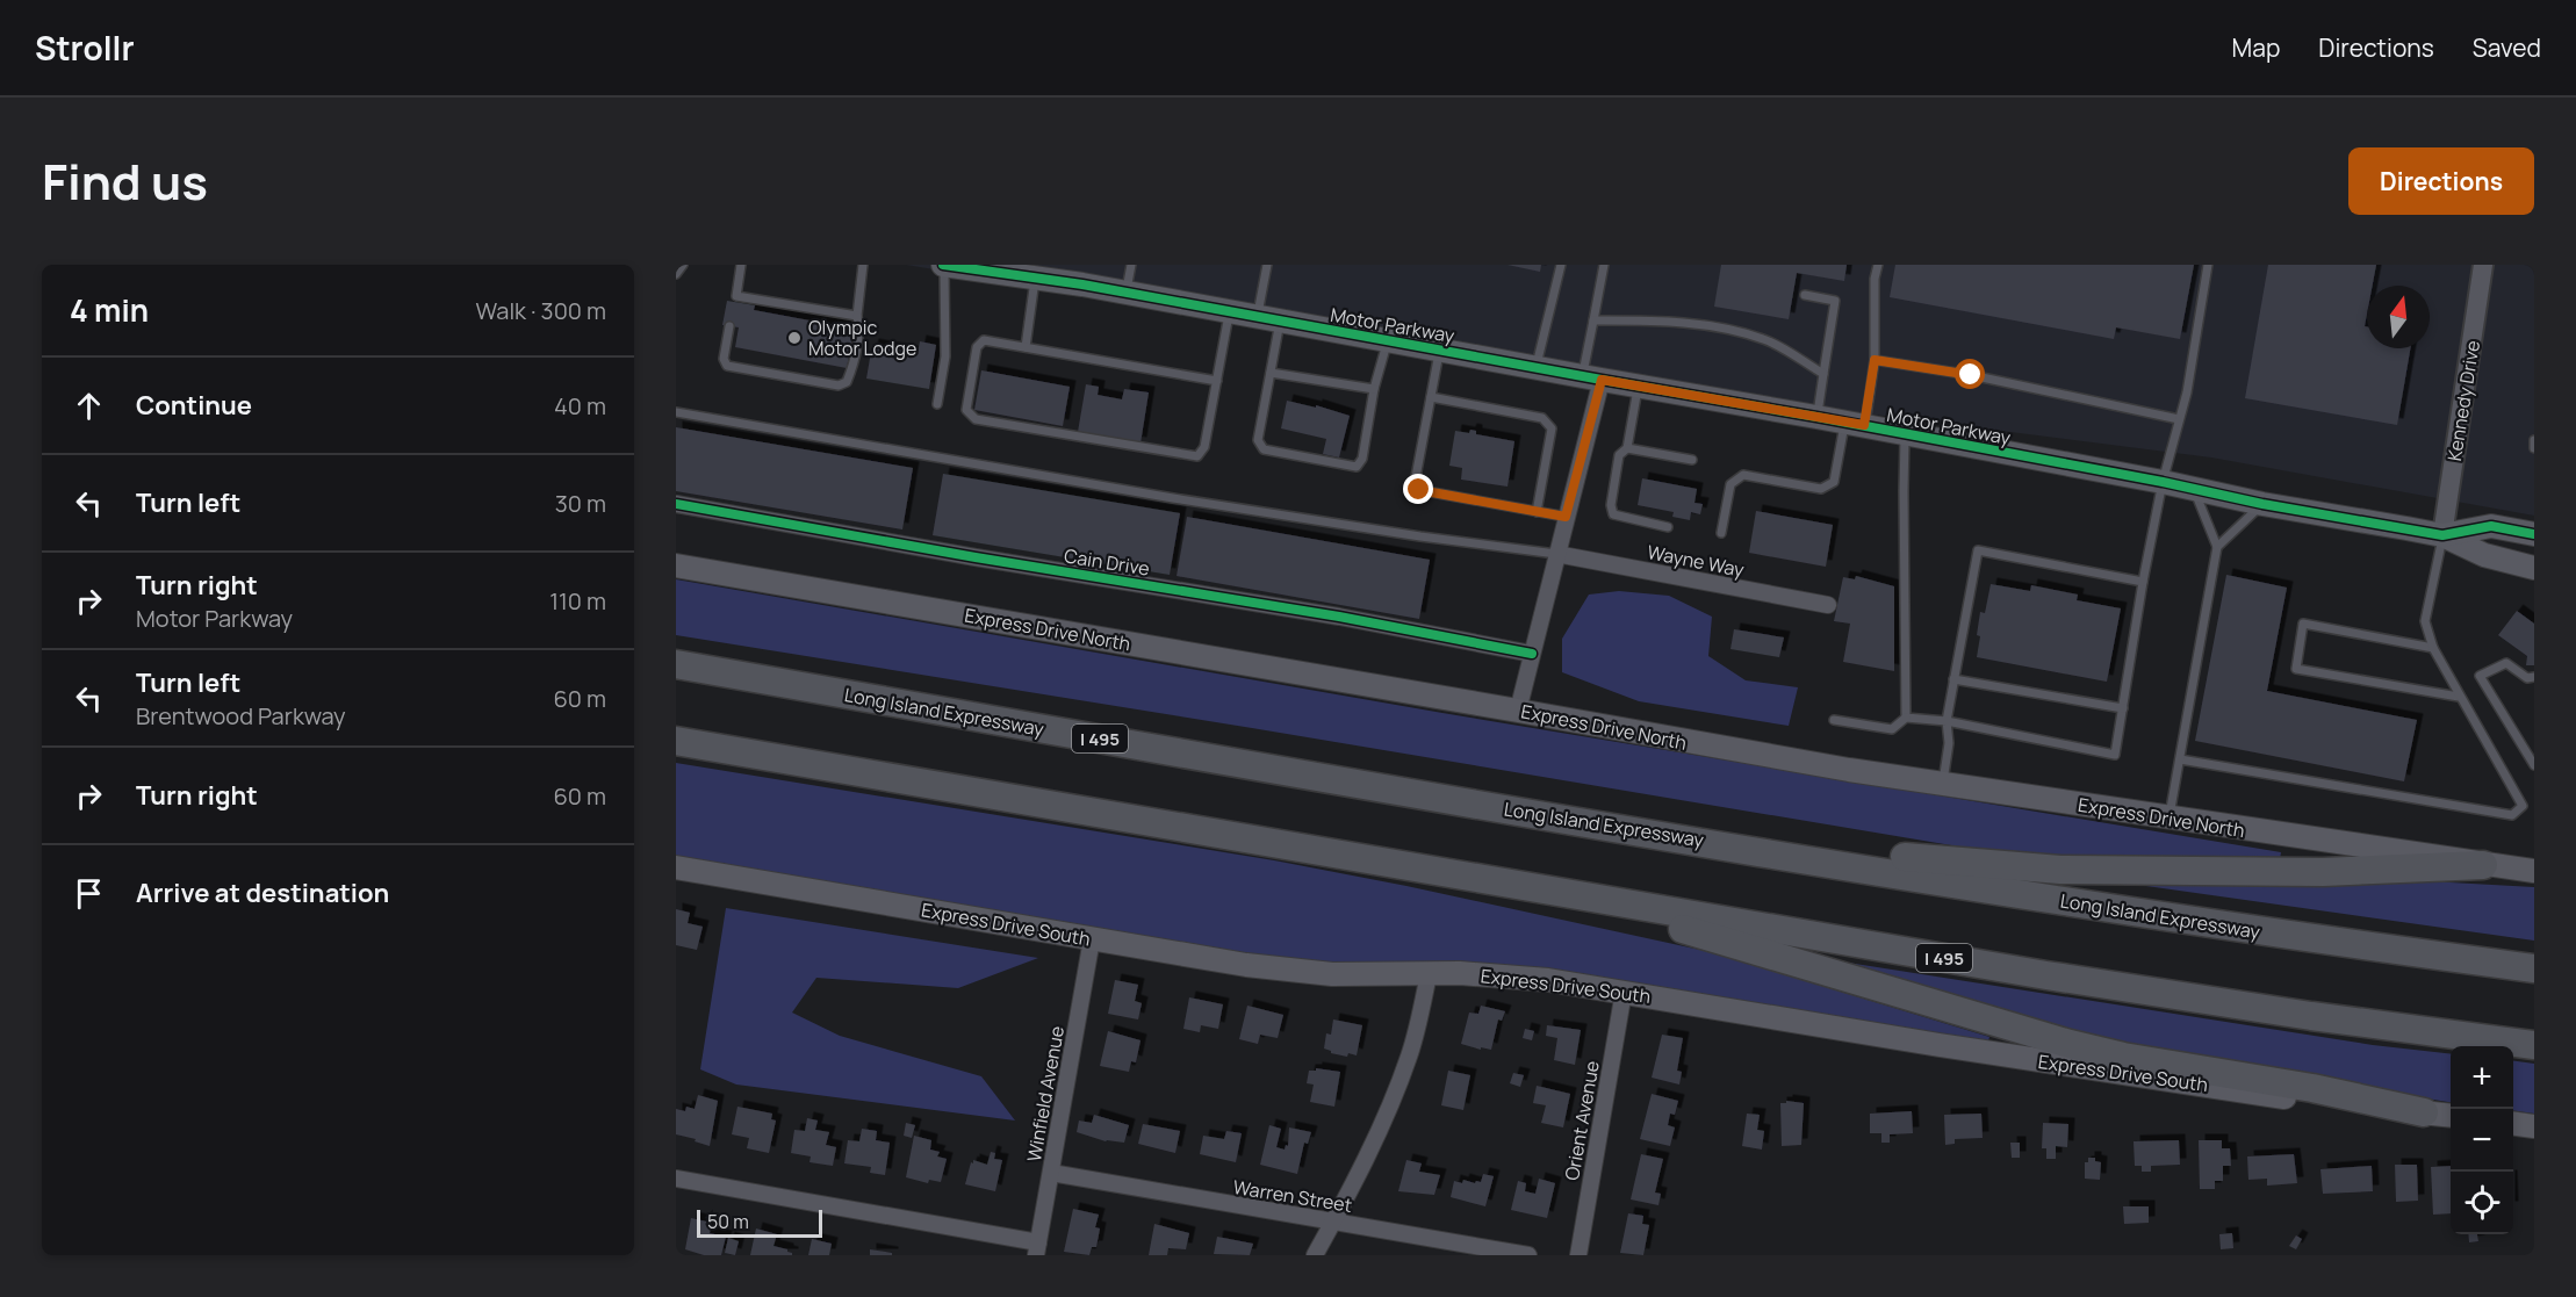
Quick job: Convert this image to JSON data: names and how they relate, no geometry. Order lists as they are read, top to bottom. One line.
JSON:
{"streets":{"highway":["Long Island Expressway","I 495"],"main road":["Motor Parkway","Express Drive North","Express Drive South"],"street":["Kennedy Drive","Wayne Way","Cain Drive","Winfield Avenue","Orient Avenue","Warren Street"]},"crossings":[["Motor Parkway","Kennedy Drive"],["Express Drive South","Winfield Avenue"],["Express Drive South","Orient Avenue"],["Winfield Avenue","Warren Street"]],"places":["Olympic Motor Lodge"],"scale_bar":"50 m","north":"top","page":{"header":"Strollr","nav":["Map","Directions","Saved"],"title":"Find us","buttons":"Directions","heading":["4 min","Walk · 300 m"],"list":[["Continue","40 m"],["Turn left","30 m"],["Turn right","Motor Parkway","110 m"],["Turn left","Brentwood Parkway","60 m"],["Turn right","60 m"],"Arrive at destination"],"map_buttons":["+","−"],"scale":"50 m"}}
